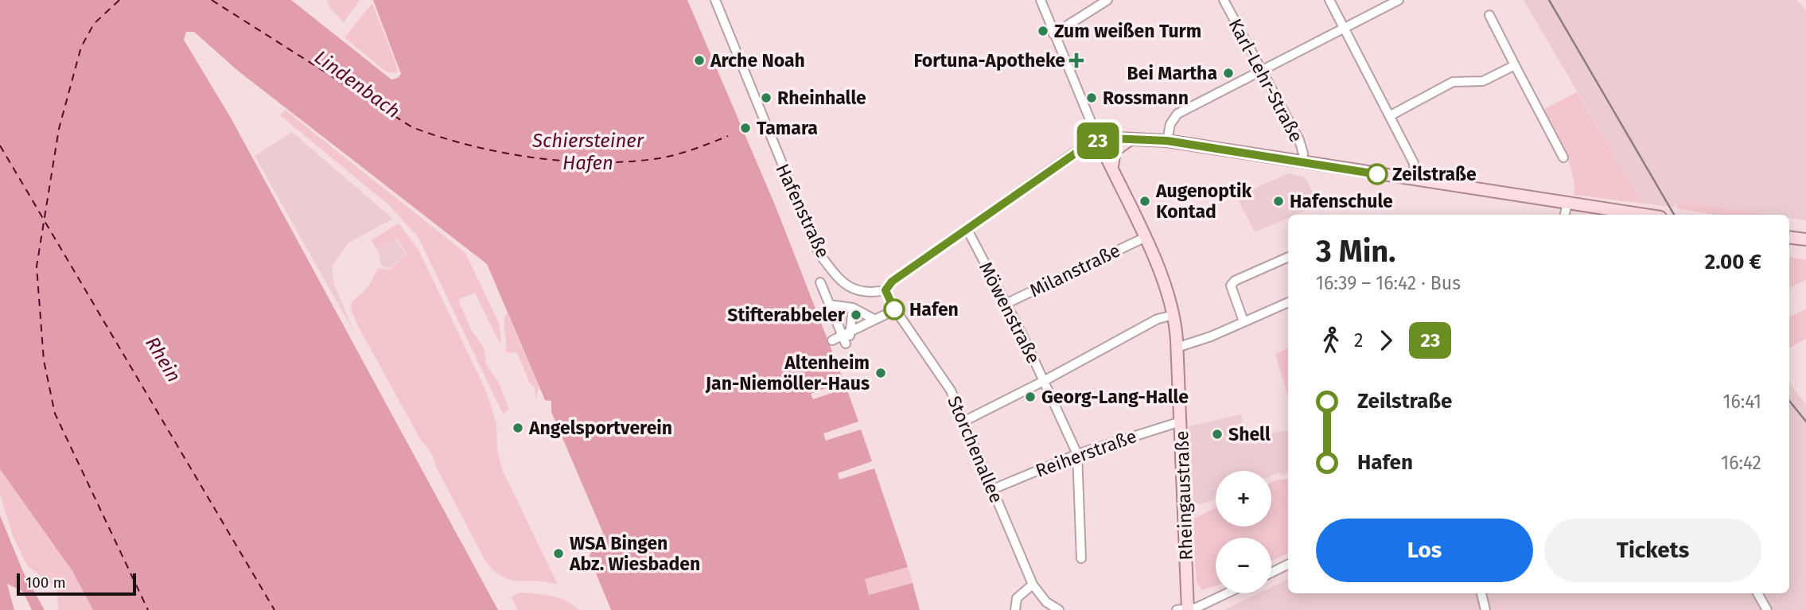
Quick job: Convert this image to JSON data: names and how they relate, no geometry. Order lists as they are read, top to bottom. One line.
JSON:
{"streets":{"main road":["Rheingaustraße"],"street":["Karl-Lehr-Straße","Hafenstraße","Milanstraße","Möwenstraße","Storchenallee","Reiherstraße"]},"crossings":[["Hafenstraße","Storchenallee"],["Milanstraße","Möwenstraße"],["Milanstraße","Rheingaustraße"],["Möwenstraße","Reiherstraße"],["Storchenallee","Reiherstraße"],["Reiherstraße","Rheingaustraße"]],"water":["Lindenbach","Schiersteiner Hafen","Rhein"],"places":{"other":["Zum weißen Turm","Arche Noah","Bei Martha","Rheinhalle","Rossmann","Tamara","Zeilstraße","Augenoptik Kontad","Hafenschule","Hafen","Stifterabbeler","Altenheim Jan-Niemöller-Haus","Georg-Lang-Halle","Angelsportverein","Shell","WSA Bingen Abz. Wiesbaden"],"health":["Fortuna-Apotheke"]},"lines":["bus line 23"],"scale_bar":"100 m","page":{"on_map":"23","heading":["3 Min.","16:39 – 16:42 · Bus","2.00 €"],"legs":["2","23"],"list":[{"name":"Zeilstraße","value":"16:41"},{"name":"Hafen","value":"16:42"}],"map_buttons":["+","−"],"buttons":["Los","Tickets"],"scale":"100 m"}}
